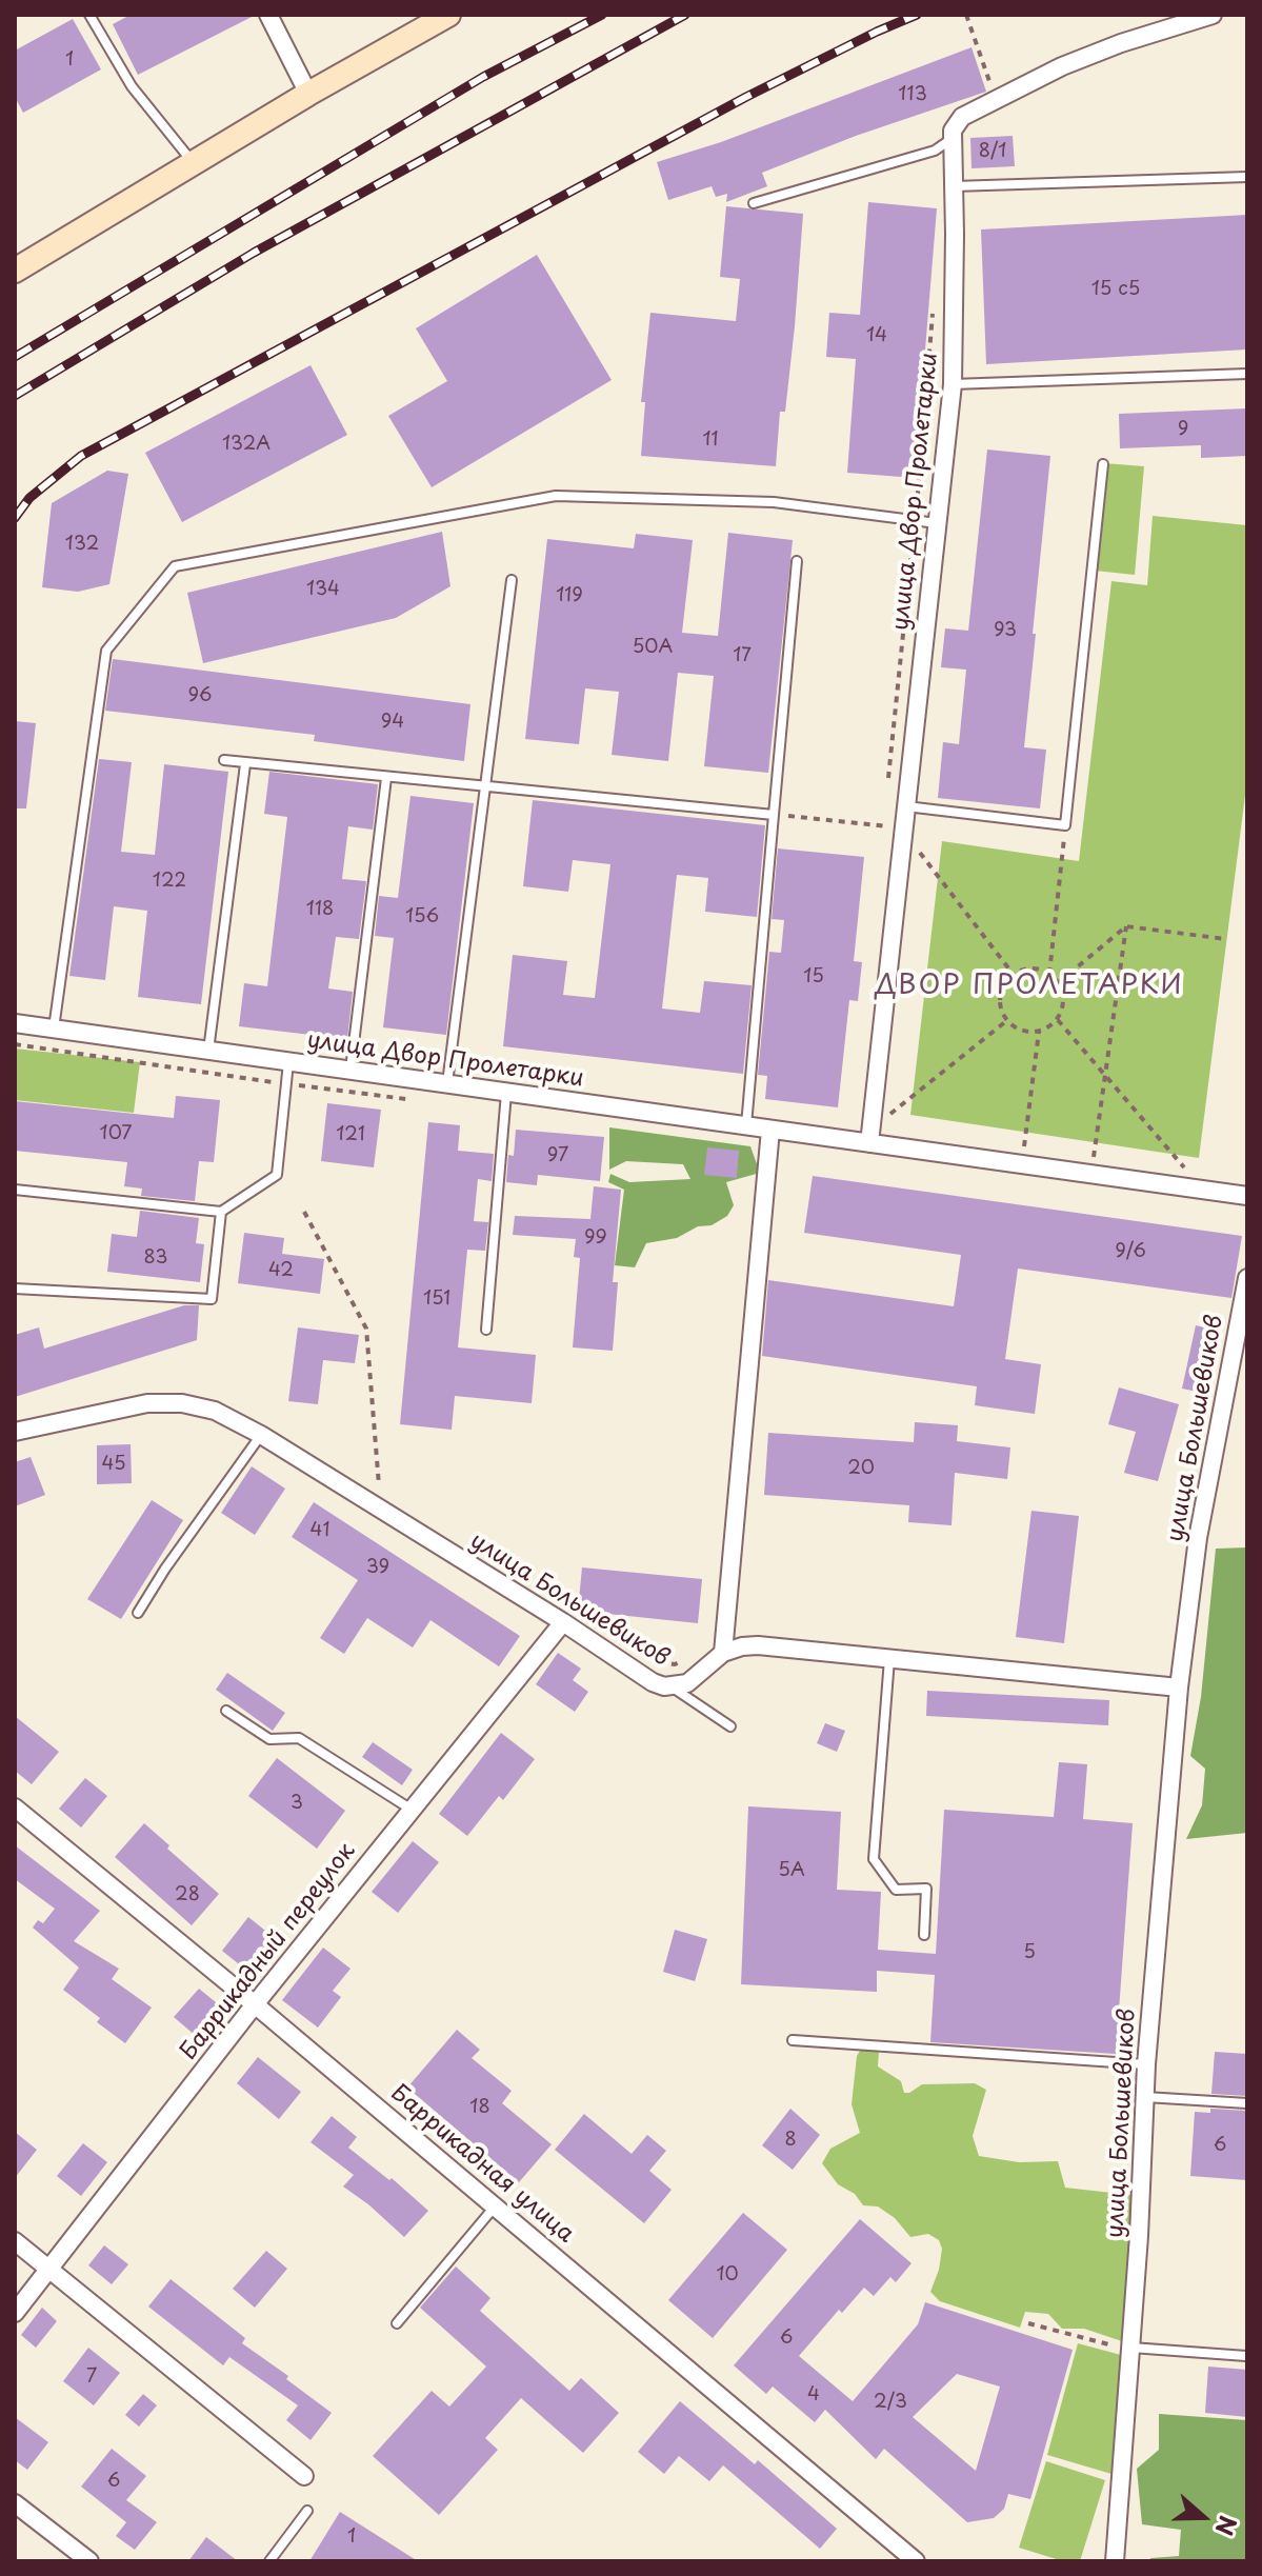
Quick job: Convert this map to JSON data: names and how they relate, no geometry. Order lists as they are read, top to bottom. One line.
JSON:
{"streets":{"street":["улица Двор Пролетарки","улица Большевиков","Баррикадный переулок","Баррикадная улица"]},"crossings":[["улица Большевиков","Баррикадный переулок"],["Баррикадный переулок","Баррикадная улица"]],"districts":["ДВОР ПРОЛЕТАРКИ"],"house_numbers":["1","113","8/1","15 с5","14","9","11","132А","132","134","119","93","50А","17","96","94","122","118","156","15","107","121","97","99","9/6","83","42","151","45","20","41","39","3","5А","28","5","18","8","6","10","6","7","4","2/3","6","1"],"north":"right"}
